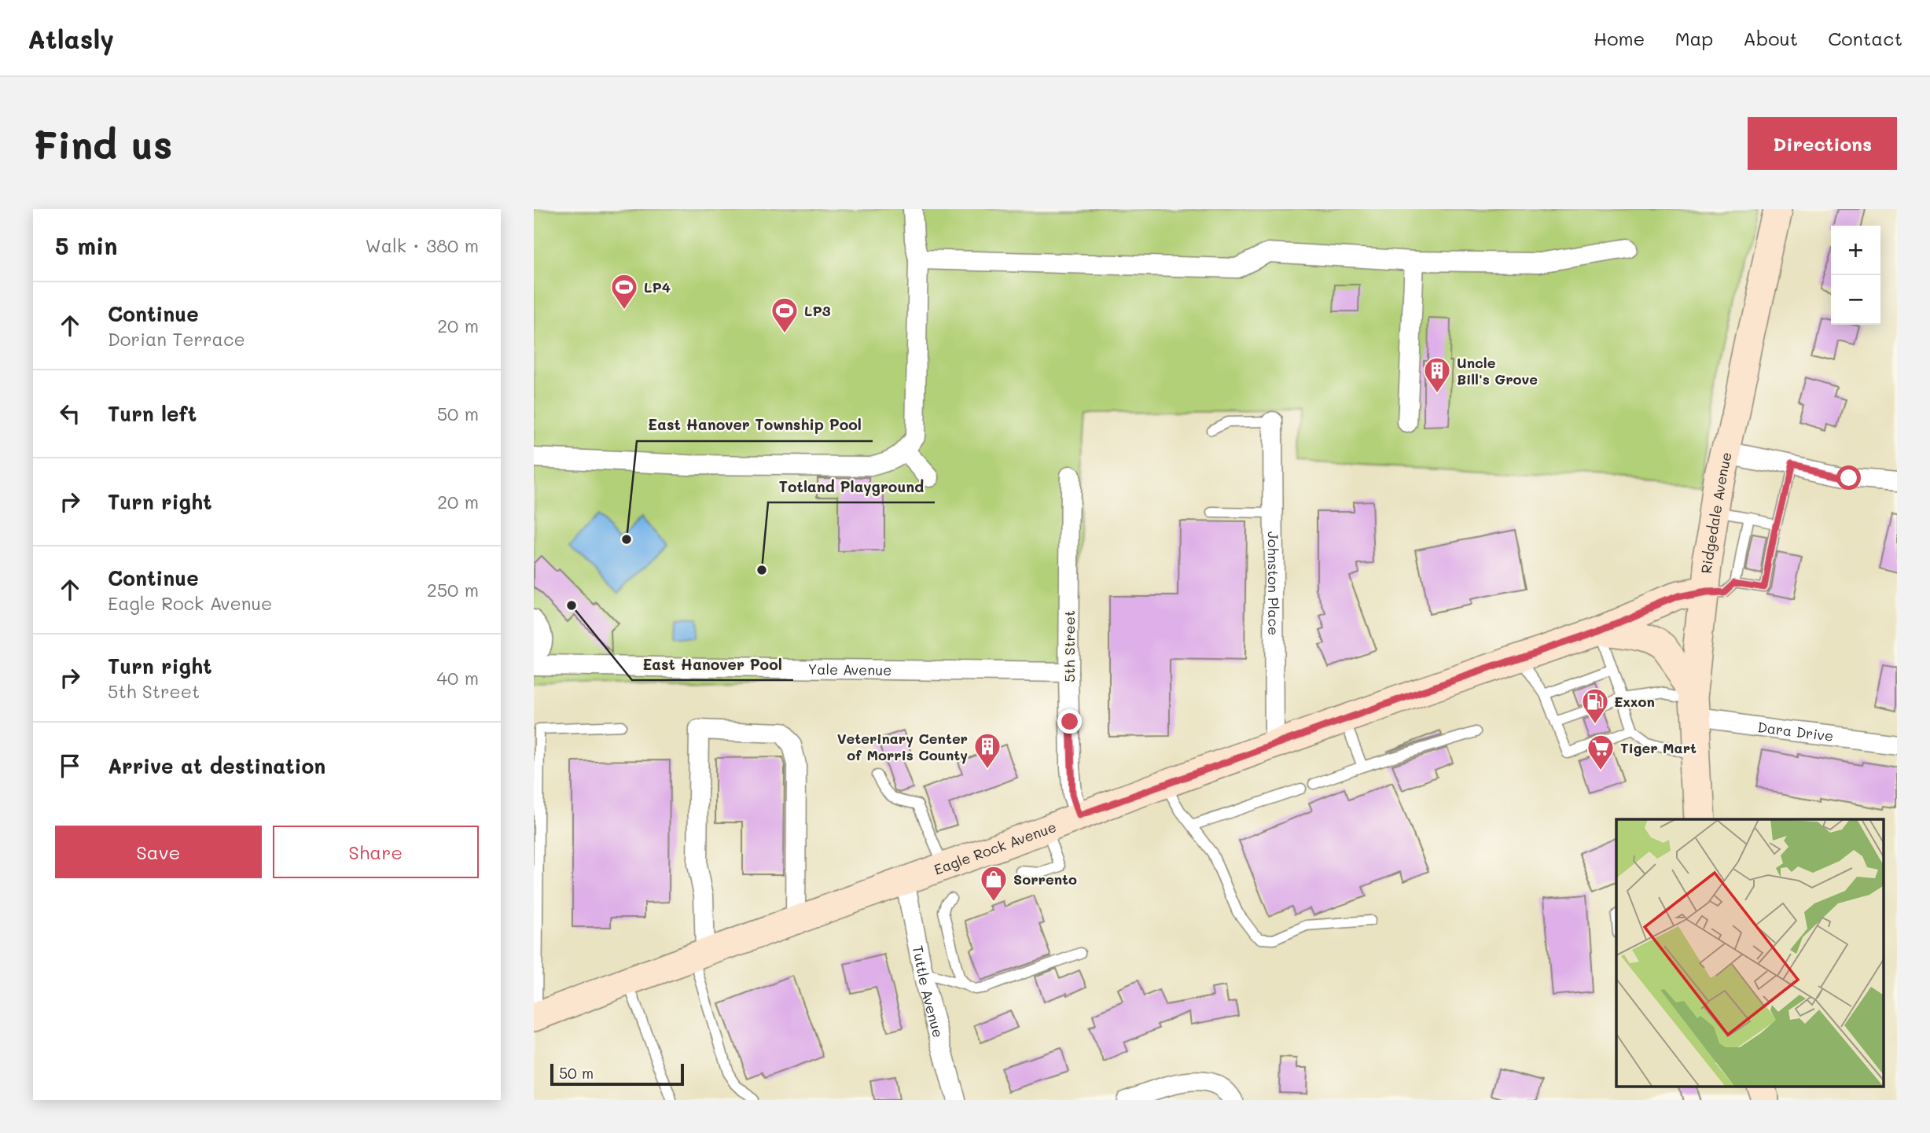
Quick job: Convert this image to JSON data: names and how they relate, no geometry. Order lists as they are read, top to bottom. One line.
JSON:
{"streets":{"main road":["Ridgedale Avenue","Eagle Rock Avenue"],"street":["Johnston Place","5th Street","Yale Avenue","Dara Drive","Tuttle Avenue"]},"crossings":[["Ridgedale Avenue","Dara Drive"],["Ridgedale Avenue","Eagle Rock Avenue"],["Johnston Place","Eagle Rock Avenue"],["5th Street","Yale Avenue"],["5th Street","Eagle Rock Avenue"],["Eagle Rock Avenue","Tuttle Avenue"]],"places":{"sports":["LP4","LP3"],"building":["Uncle Bill's Grove","Veterinary Center of Morris County"],"other":["East Hanover Township Pool","Totland Playground","East Hanover Pool"],"fuel station":["Exxon"],"supermarket":["Tiger Mart"],"shop":["Sorrento"]},"scale_bar":"50 m","page":{"header":"Atlasly","nav":["Home","Map","About","Contact"],"buttons":["Directions",["Save","Share"]],"title":"Find us","heading":["5 min","Walk · 380 m"],"map_buttons":["+","−"],"list":[["Continue","Dorian Terrace","20 m"],["Turn left","50 m"],["Turn right","20 m"],["Continue","Eagle Rock Avenue","250 m"],["Turn right","5th Street","40 m"],"Arrive at destination"],"scale":"50 m"}}
